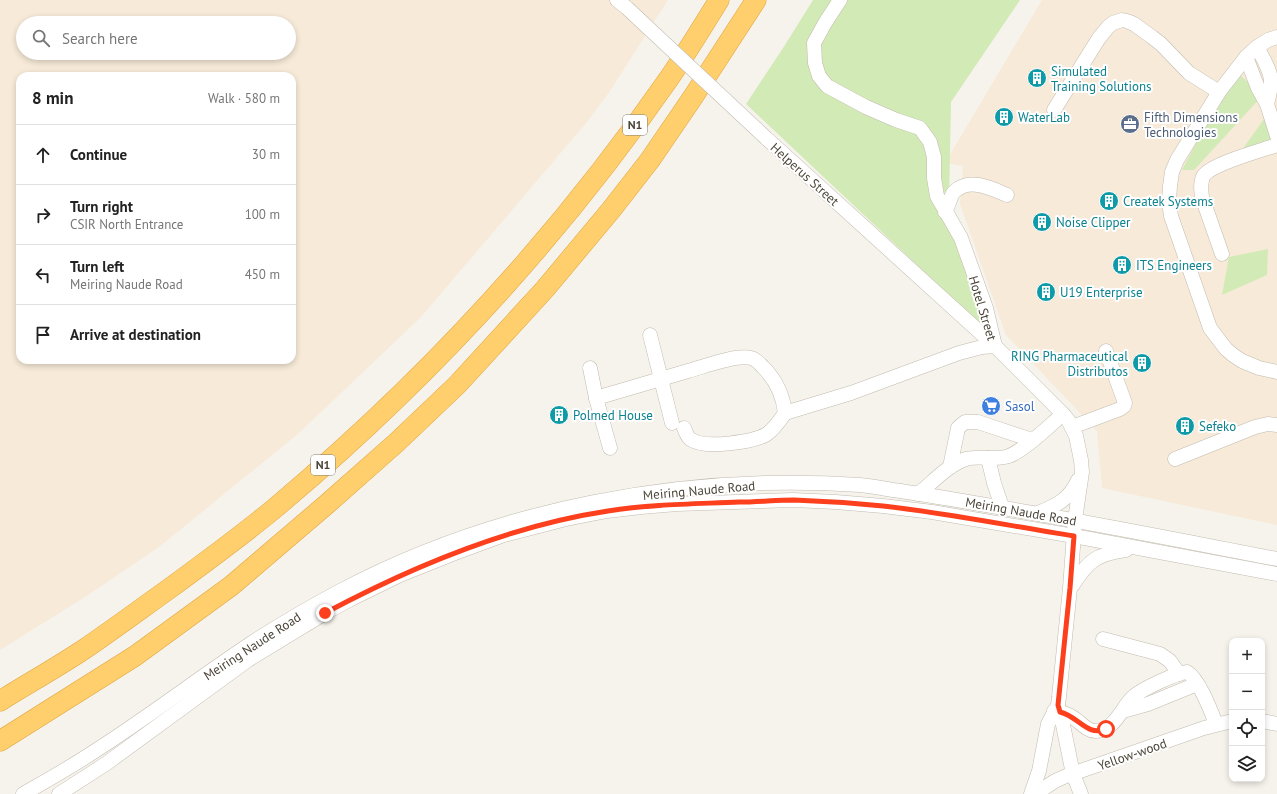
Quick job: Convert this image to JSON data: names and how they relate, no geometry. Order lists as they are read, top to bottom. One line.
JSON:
{"streets":{"highway":["N1"],"street":["Helperus Street","Hotel Street","Meiring Naude Road","Yellow-wood"]},"crossings":[["Helperus Street","Hotel Street"],["Hotel Street","Meiring Naude Road"]],"places":{"building":["Simulated Training Solutions","WaterLab","Createk Systems","Noise Clipper","ITS Engineers","U19 Enterprise","RING Pharmaceutical Distributos","Polmed House","Sefeko"],"office":["Fifth Dimensions Technologies"],"supermarket":["Sasol"]},"page":{"search":"Search here","heading":["8 min","Walk · 580 m"],"list":[["Continue","30 m"],["Turn right","CSIR North Entrance","100 m"],["Turn left","Meiring Naude Road","450 m"],"Arrive at destination"],"map_buttons":["+","−"]}}
